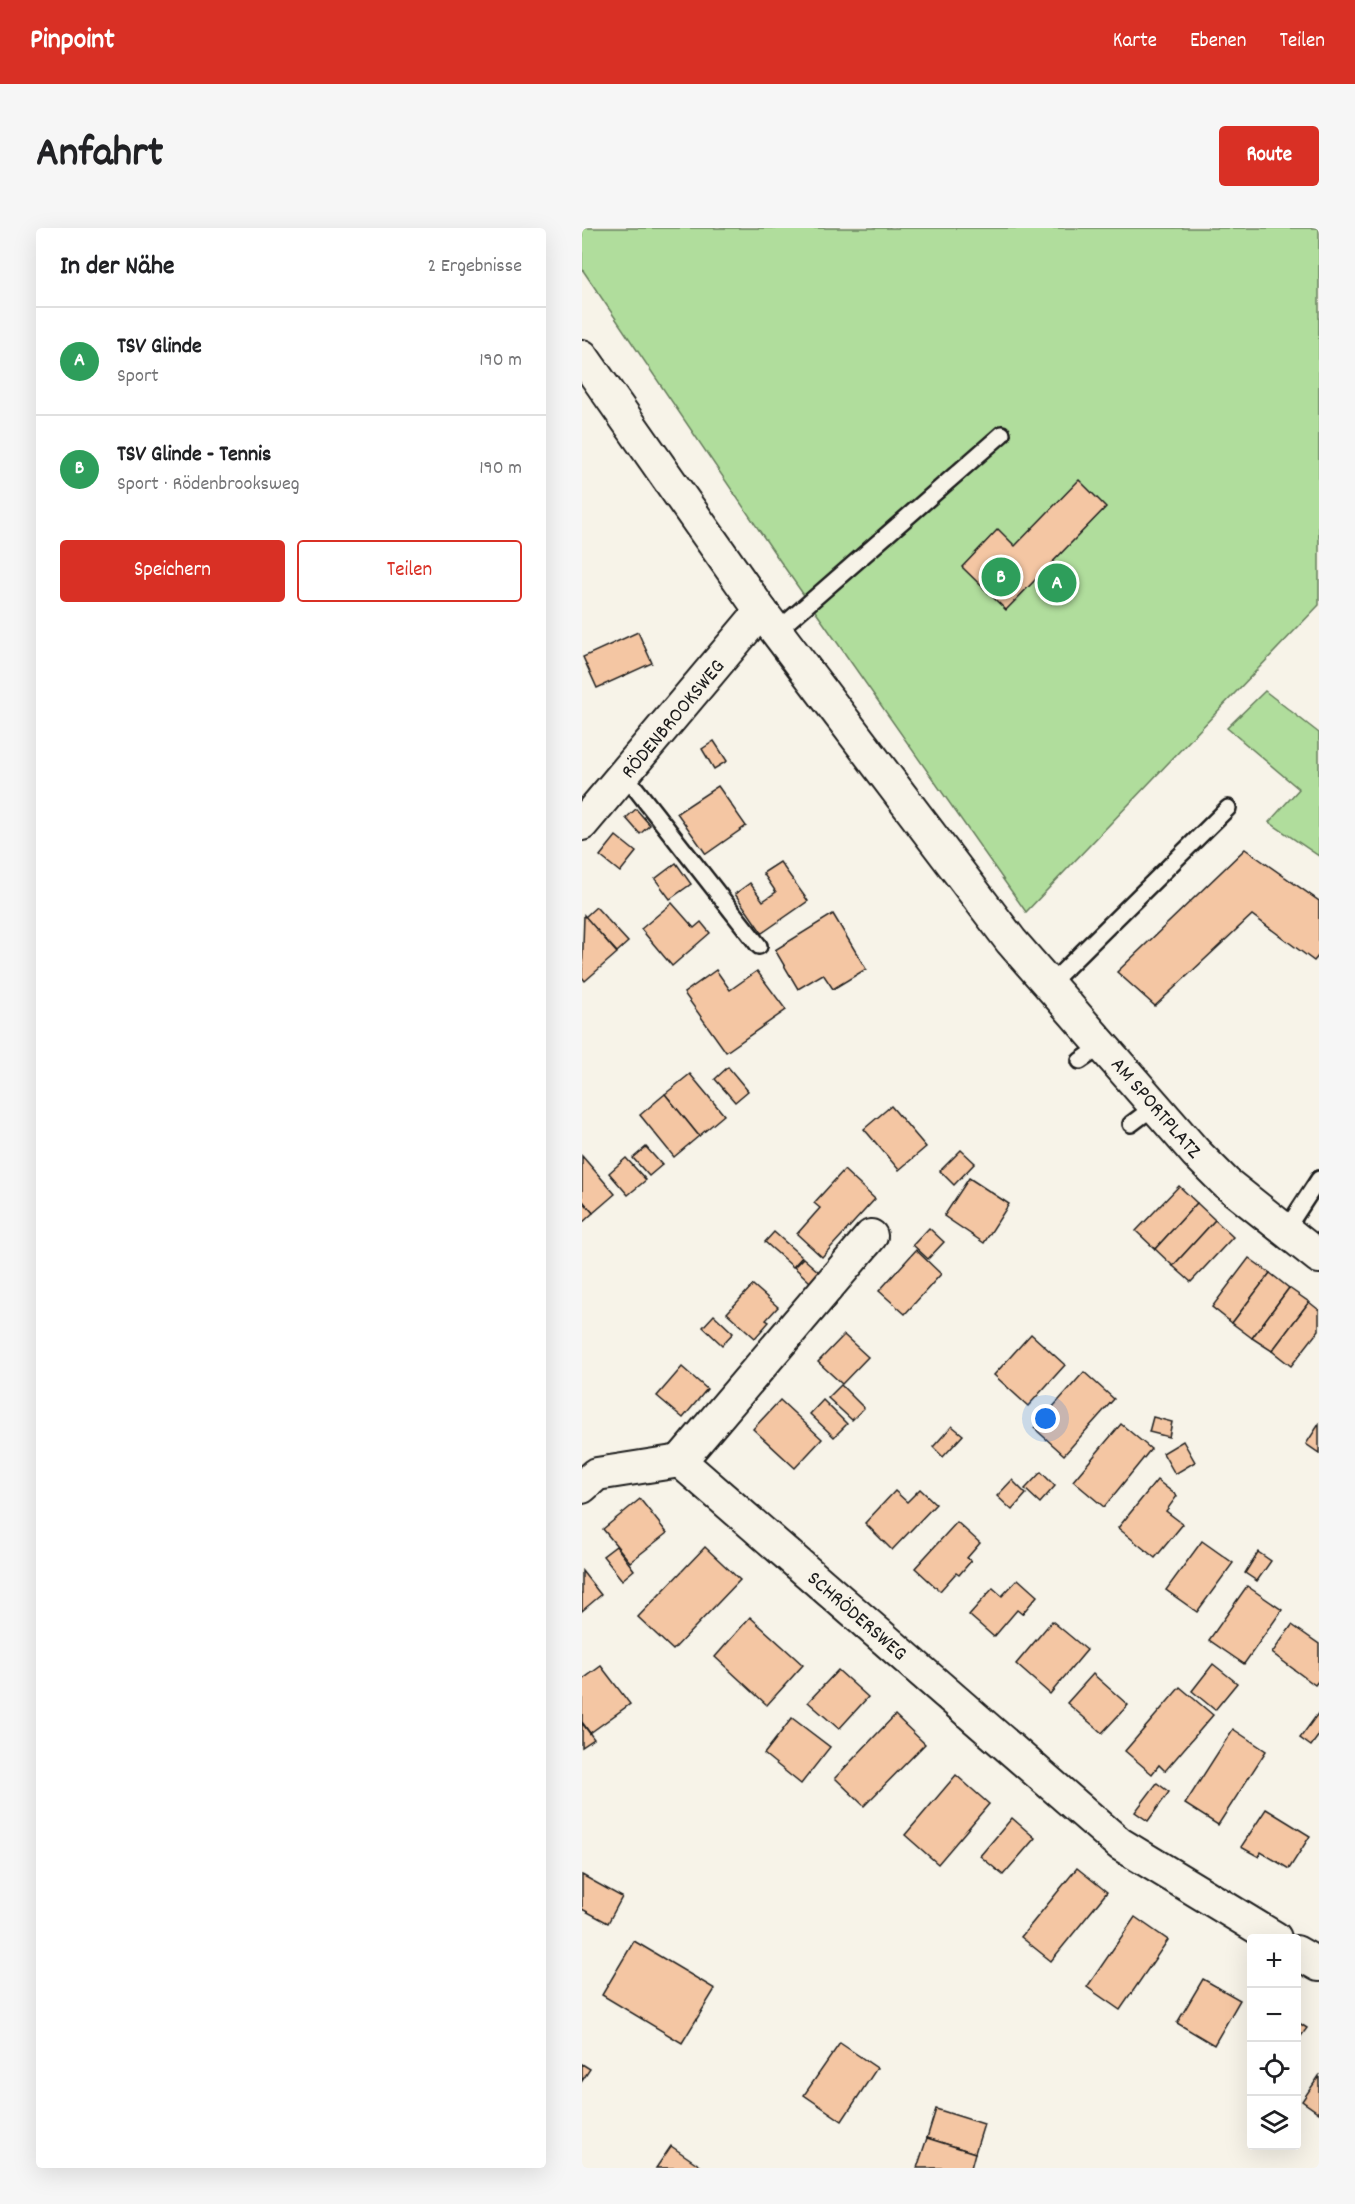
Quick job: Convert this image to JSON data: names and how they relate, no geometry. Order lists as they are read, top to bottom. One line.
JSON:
{"streets":{"street":["RÖDENBROOKSWEG","AM SPORTPLATZ","SCHRÖDERSWEG"]},"crossings":[["RÖDENBROOKSWEG","AM SPORTPLATZ"]],"page":{"header":"Pinpoint","nav":["Karte","Ebenen","Teilen"],"title":"Anfahrt","buttons":["Route",["Speichern","Teilen"]],"heading":["In der Nähe","2 Ergebnisse"],"list":[{"mark":"A","name":"TSV Glinde","note":"Sport","value":"190 m"},{"mark":"B","name":"TSV Glinde - Tennis","note":"Sport · Rödenbrooksweg","value":"190 m"}],"pins":["B","A"],"map_buttons":["+","−"]}}
